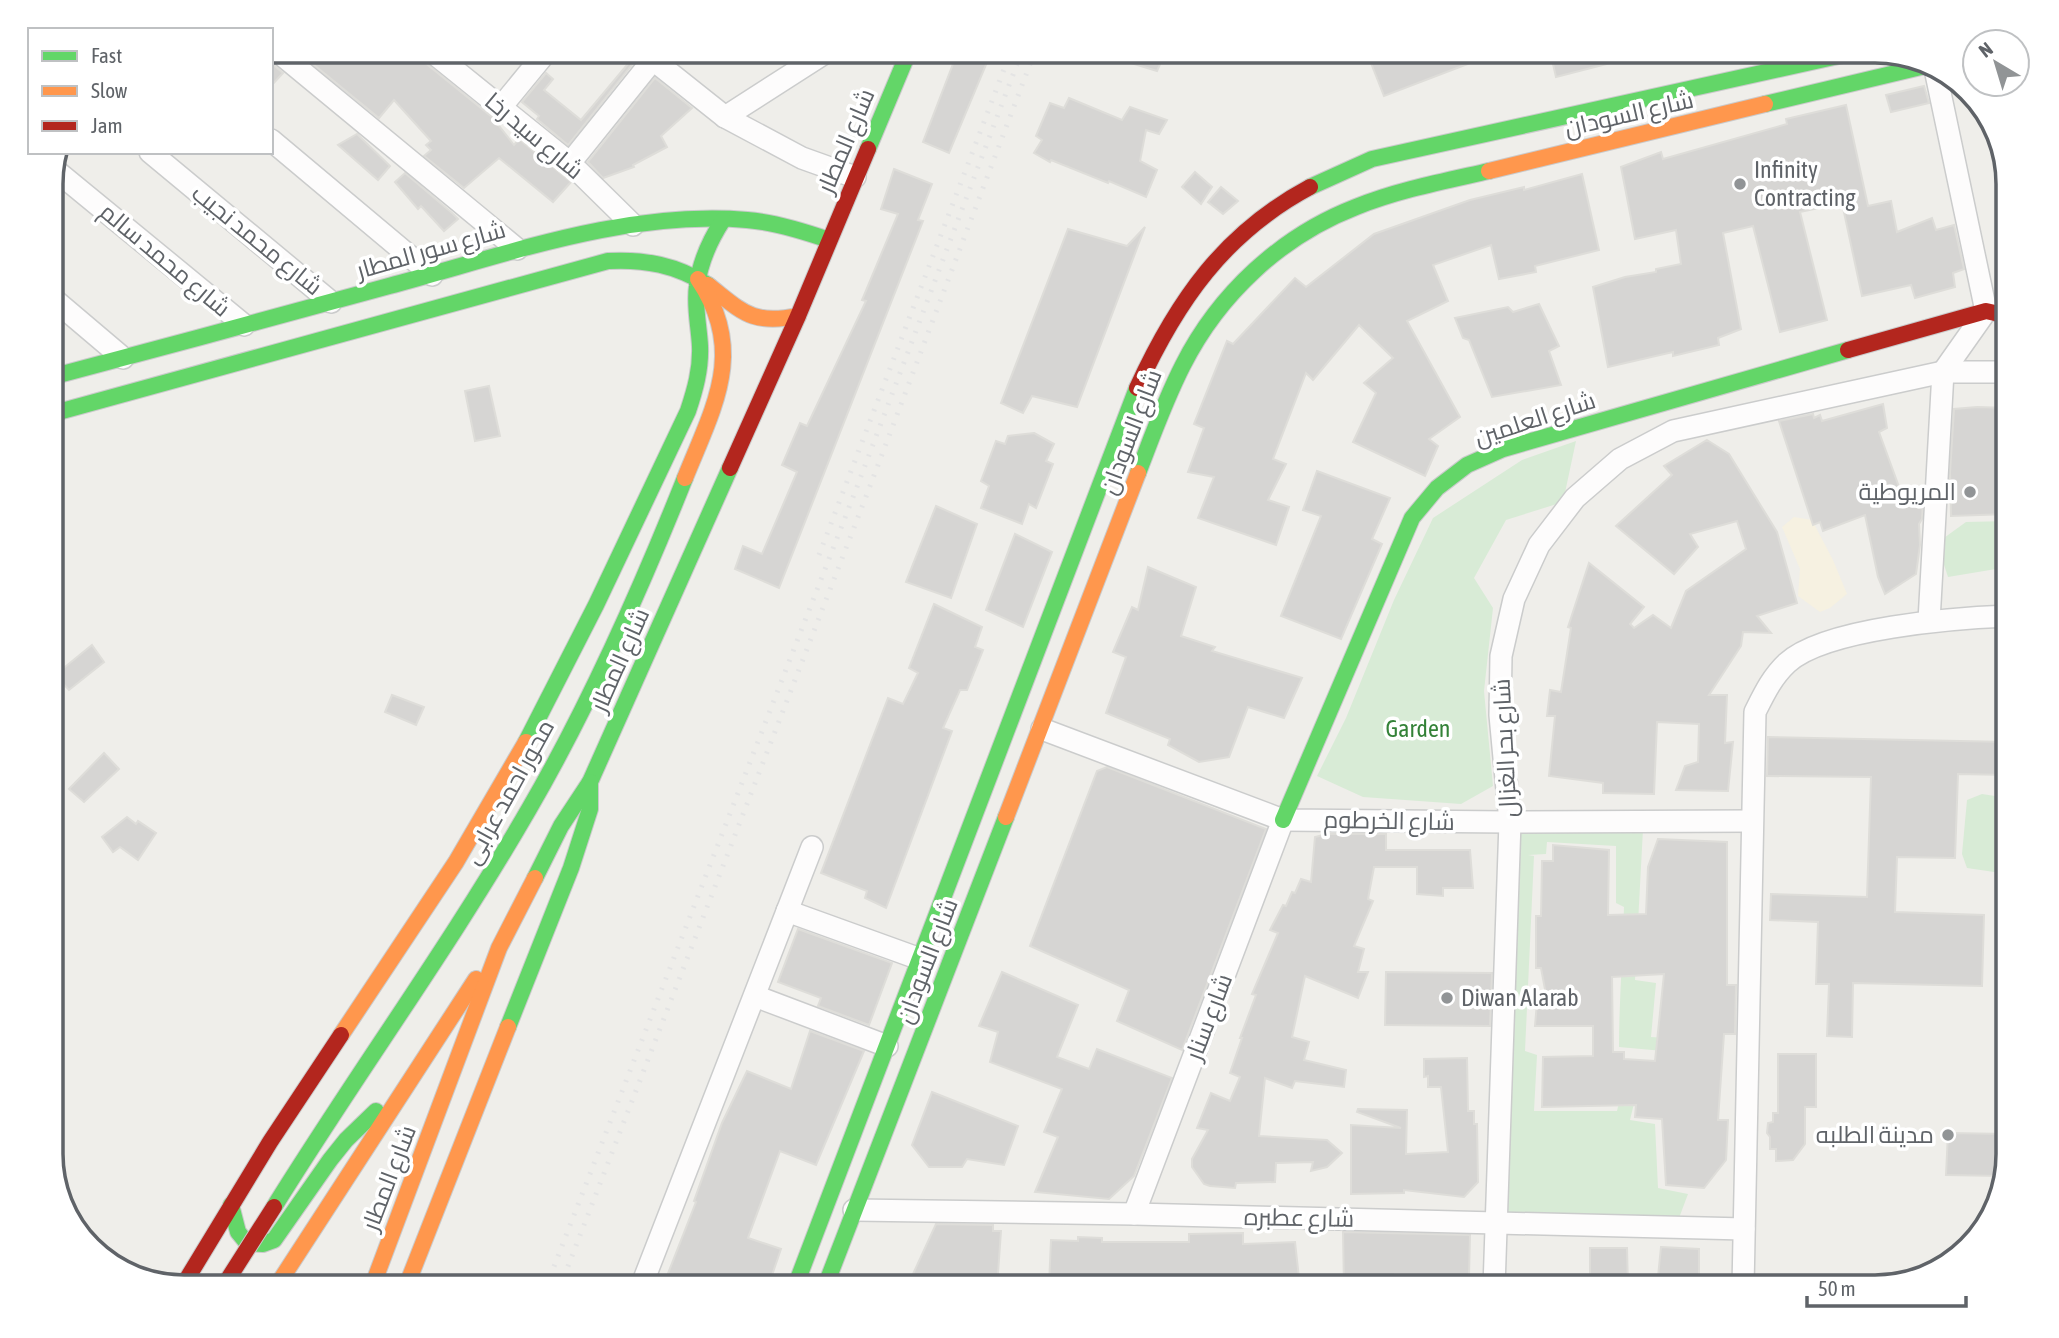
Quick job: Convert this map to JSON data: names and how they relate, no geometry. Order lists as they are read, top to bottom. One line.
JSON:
{"streets":{"main road":["شارع السودان","شارع المطار","شارع سور المطار","شارع العلمين","محور احمد عرابى"],"street":["شارع سيد رخا","شارع محمد نجيب","شارع محمد سالم","شارع بحر الغزال","شارع الخرطوم","شارع سنار","شارع عطبره"]},"crossings":[["شارع السودان","شارع الخرطوم"],["شارع السودان","شارع عطبره"],["شارع سيد رخا","شارع سور المطار"],["شارع المطار","شارع سور المطار"],["شارع محمد نجيب","شارع سور المطار"],["شارع سور المطار","شارع محمد سالم"],["شارع العلمين","شارع الخرطوم"],["شارع العلمين","شارع سنار"],["شارع بحر الغزال","شارع الخرطوم"],["شارع بحر الغزال","شارع عطبره"],["شارع الخرطوم","شارع سنار"],["شارع سنار","شارع عطبره"]],"parks":["Garden"],"places":["Infinity Contracting","المريوطية","Diwan Alarab","مدينة الطلبه"],"legend":["Fast","Slow","Jam"],"scale_bar":"50 m","north":"top left"}
